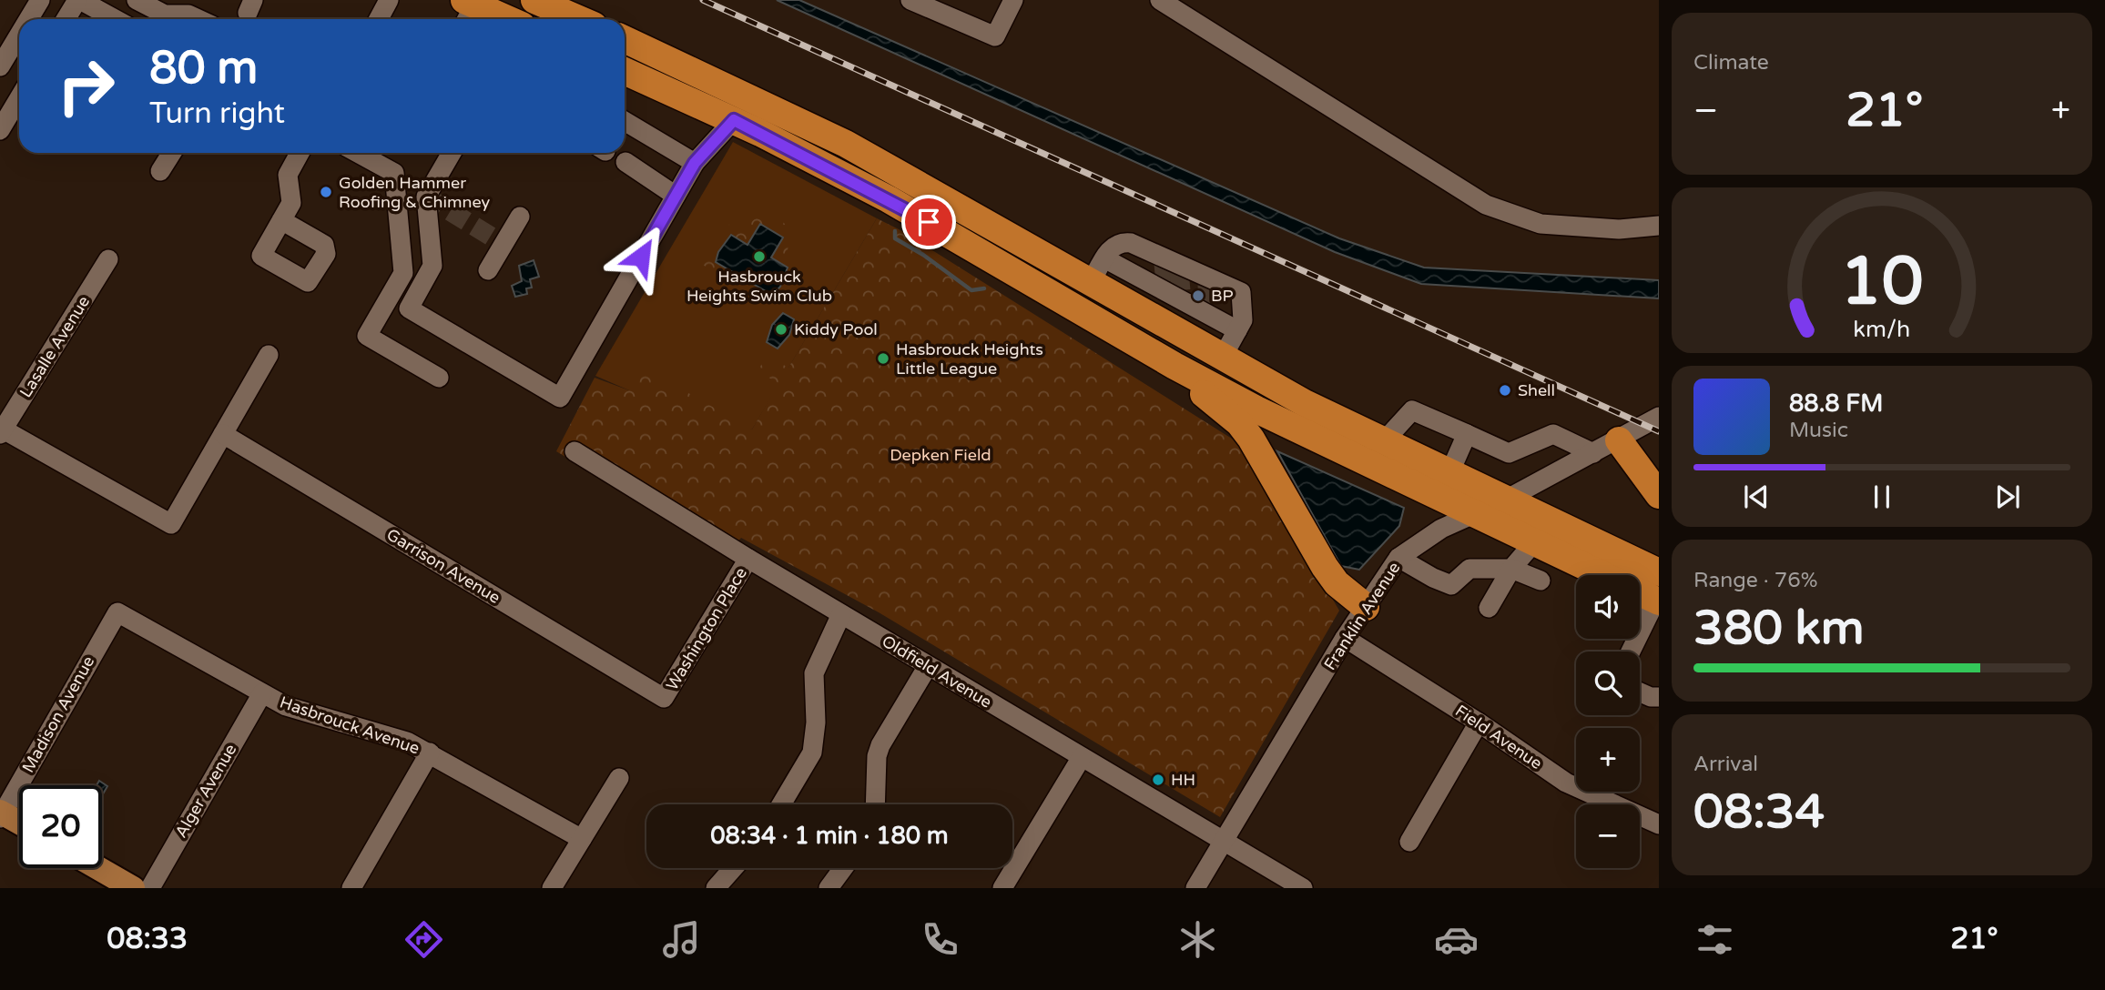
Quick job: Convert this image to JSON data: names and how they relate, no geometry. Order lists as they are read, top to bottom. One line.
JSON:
{"streets":{"street":["Lasalle Avenue","Garrison Avenue","Franklin Avenue","Washington Place","Oldfield Avenue","Madison Avenue","Hasbrouck Avenue","Field Avenue","Alger Avenue"]},"crossings":[["Garrison Avenue","Washington Place"],["Franklin Avenue","Oldfield Avenue"],["Franklin Avenue","Field Avenue"],["Washington Place","Oldfield Avenue"],["Madison Avenue","Hasbrouck Avenue"],["Hasbrouck Avenue","Alger Avenue"]],"parks":["Depken Field"],"places":["Golden Hammer Roofing & Chimney","Hasbrouck Heights Swim Club","BP","Kiddy Pool","Hasbrouck Heights Little League","Shell","HH"],"page":{"tile":["Climate",["Range · 76%","380 km"],["Arrival","08:34"]],"turn":["80 m","Turn right"],"heat":["−","21°","+"],"song":["88.8 FM","Music"],"map_buttons":["+","−"],"limit":"20","trip":"08:34 · 1 min · 180 m","tabs":["08:33","21°"],"gauge":["10","km/h"]}}
